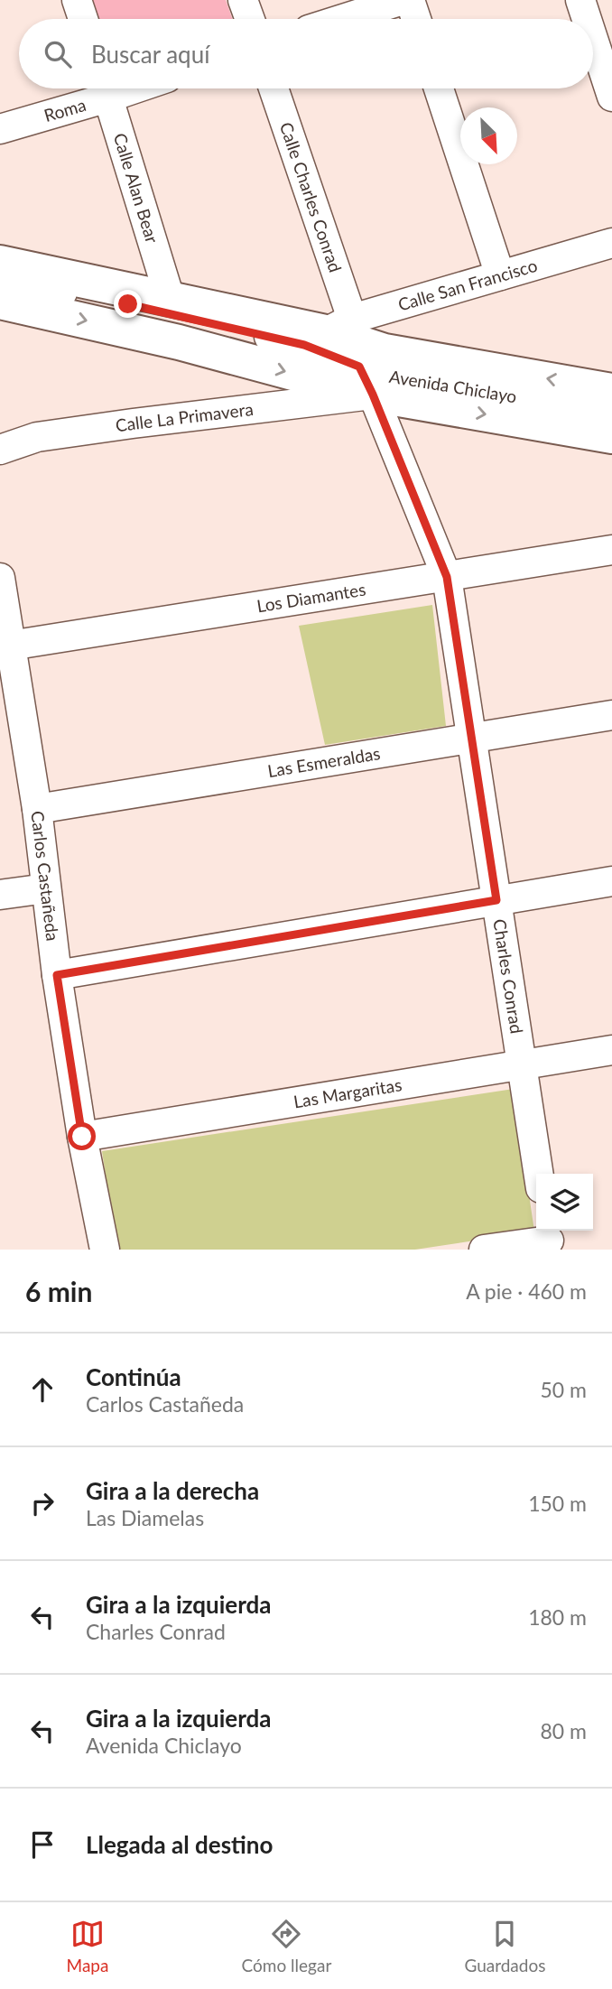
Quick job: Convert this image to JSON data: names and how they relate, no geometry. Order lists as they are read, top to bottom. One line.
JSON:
{"streets":{"main road":["Avenida Chiclayo"],"street":["Roma","Calle Alan Bear","Calle Charles Conrad","Calle San Francisco","Calle La Primavera","Los Diamantes","Las Esmeraldas","Carlos Castañeda","Charles Conrad","Las Margaritas"]},"crossings":[["Calle Alan Bear","Avenida Chiclayo"],["Calle Charles Conrad","Calle San Francisco"],["Calle Charles Conrad","Avenida Chiclayo"],["Calle San Francisco","Avenida Chiclayo"],["Avenida Chiclayo","Calle La Primavera"],["Avenida Chiclayo","Charles Conrad"],["Calle La Primavera","Charles Conrad"],["Los Diamantes","Carlos Castañeda"],["Los Diamantes","Charles Conrad"],["Las Esmeraldas","Carlos Castañeda"],["Las Esmeraldas","Charles Conrad"],["Carlos Castañeda","Las Margaritas"],["Charles Conrad","Las Margaritas"]],"north":"bottom right","page":{"search":"Buscar aquí","heading":["6 min","A pie · 460 m"],"list":[["Continúa","Carlos Castañeda","50 m"],["Gira a la derecha","Las Diamelas","150 m"],["Gira a la izquierda","Charles Conrad","180 m"],["Gira a la izquierda","Avenida Chiclayo","80 m"],"Llegada al destino"],"nav":["Mapa","Cómo llegar","Guardados"]}}
